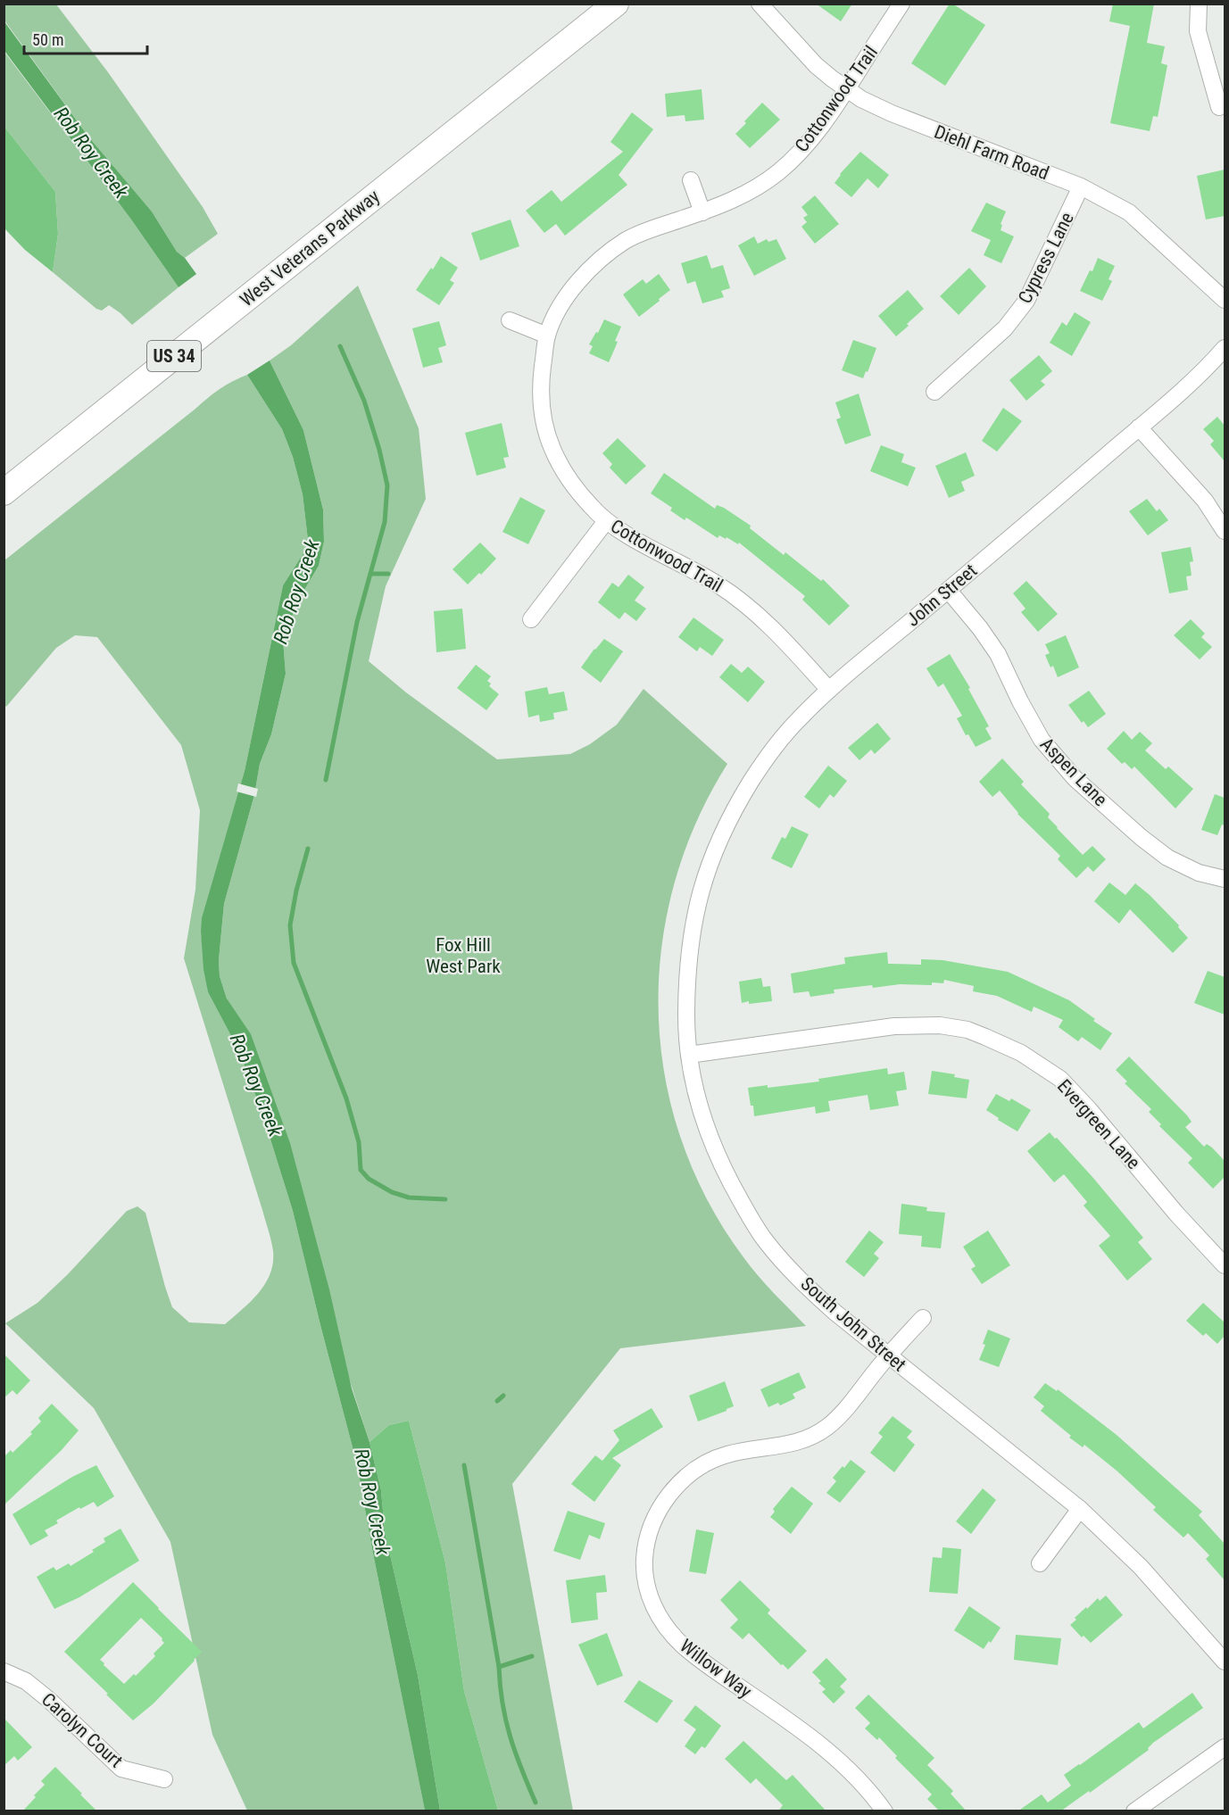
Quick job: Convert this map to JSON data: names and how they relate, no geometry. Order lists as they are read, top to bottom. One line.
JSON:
{"streets":{"main road":["West Veterans Parkway","US 34"],"street":["Cottonwood Trail","Diehl Farm Road","Cypress Lane","John Street","Aspen Lane","Evergreen Lane","South John Street","Willow Way","Carolyn Court"]},"crossings":[["Cottonwood Trail","Diehl Farm Road"],["Cottonwood Trail","John Street"],["Diehl Farm Road","Cypress Lane"],["John Street","Aspen Lane"],["John Street","South John Street"],["Evergreen Lane","South John Street"],["South John Street","Willow Way"]],"water":["Rob Roy Creek"],"parks":["Fox Hill West Park"],"scale_bar":"50 m"}
